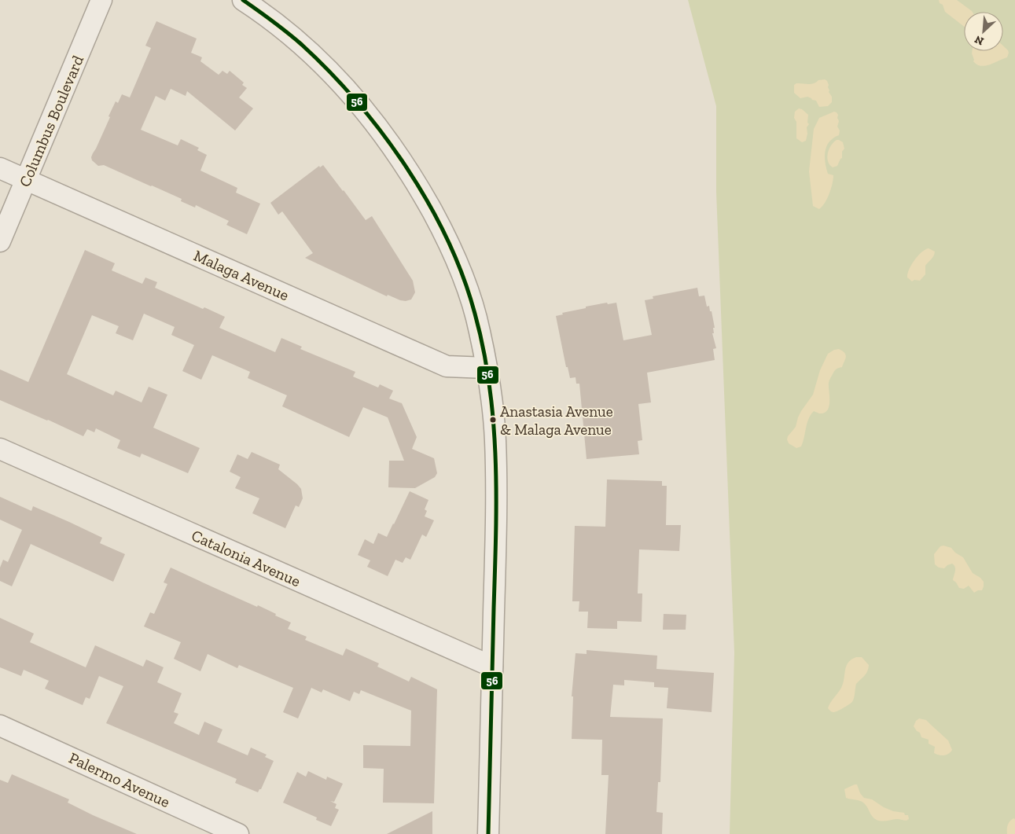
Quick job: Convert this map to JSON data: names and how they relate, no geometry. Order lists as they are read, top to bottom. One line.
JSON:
{"streets":{"street":["Columbus Boulevard","Malaga Avenue","Catalonia Avenue","Palermo Avenue"]},"crossings":[["Columbus Boulevard","Malaga Avenue"]],"places":["Anastasia Avenue & Malaga Avenue"],"lines":["transit line 56"],"north":"bottom left"}
